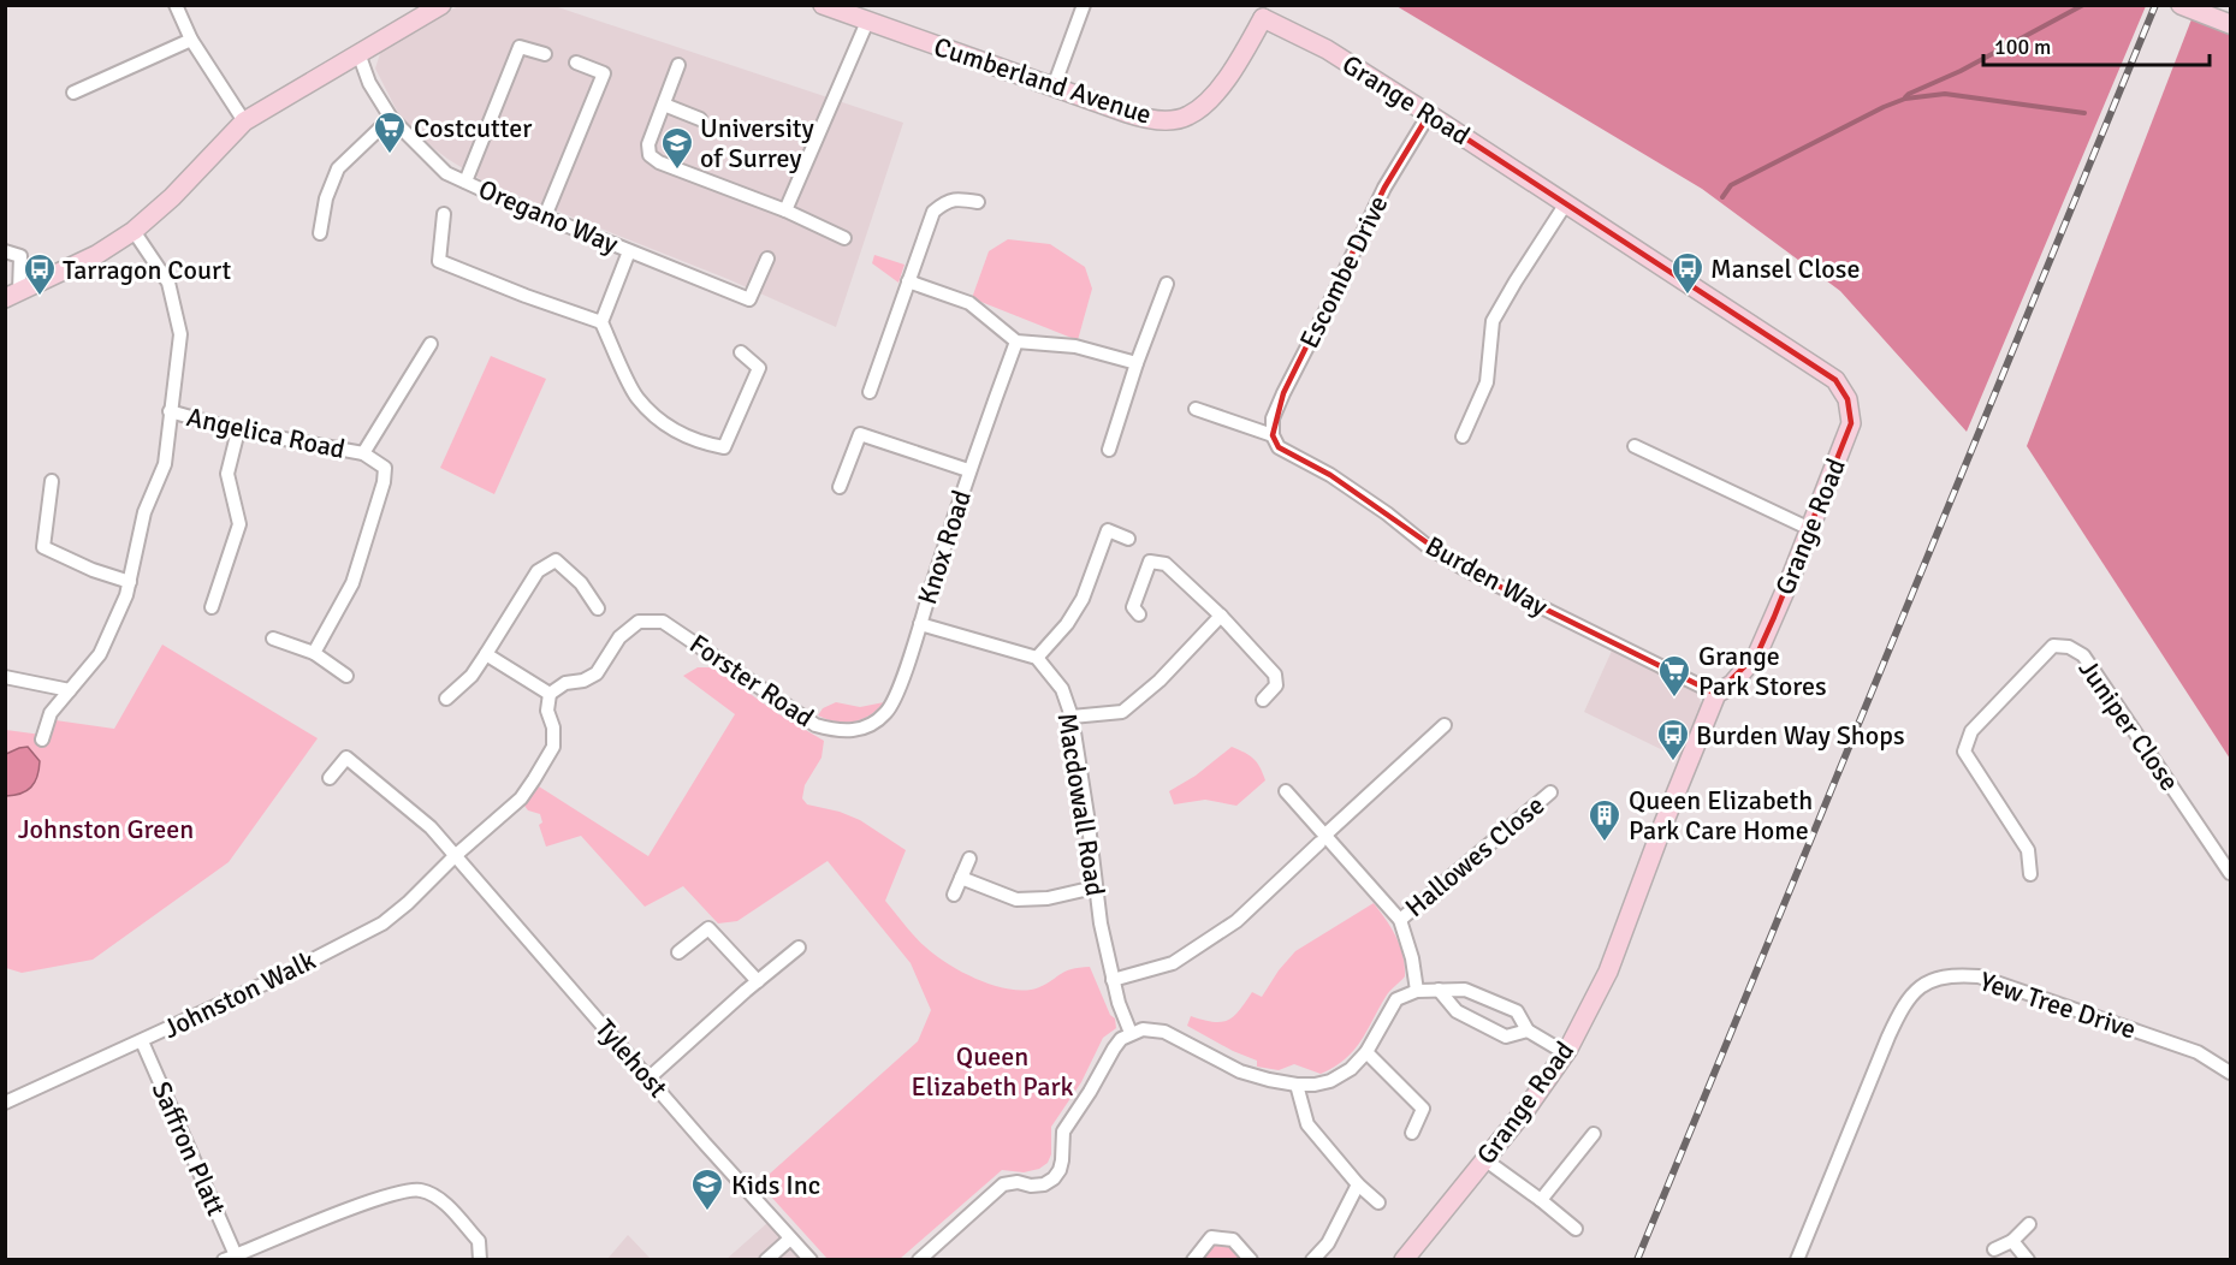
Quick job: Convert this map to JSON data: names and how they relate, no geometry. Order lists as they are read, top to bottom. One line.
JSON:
{"streets":{"street":["Cumberland Avenue","Grange Road","Oregano Way","Escombe Drive","Angelica Road","Knox Road","Burden Way","Forster Road","Juniper Close","Macdowall Road","Hallowes Close","Johnston Walk","Yew Tree Drive","Tylehost","Saffron Platt"]},"crossings":[["Cumberland Avenue","Grange Road"],["Grange Road","Escombe Drive"],["Grange Road","Burden Way"],["Escombe Drive","Burden Way"],["Knox Road","Forster Road"],["Forster Road","Johnston Walk"],["Johnston Walk","Tylehost"],["Johnston Walk","Saffron Platt"]],"parks":["Johnston Green","Queen Elizabeth Park"],"places":{"supermarket":["Costcutter","Grange Park Stores"],"school or university":["University of Surrey","Kids Inc"],"bus stop":["Mansel Close","Tarragon Court","Burden Way Shops"],"building":["Queen Elizabeth Park Care Home"]},"scale_bar":"100 m"}
